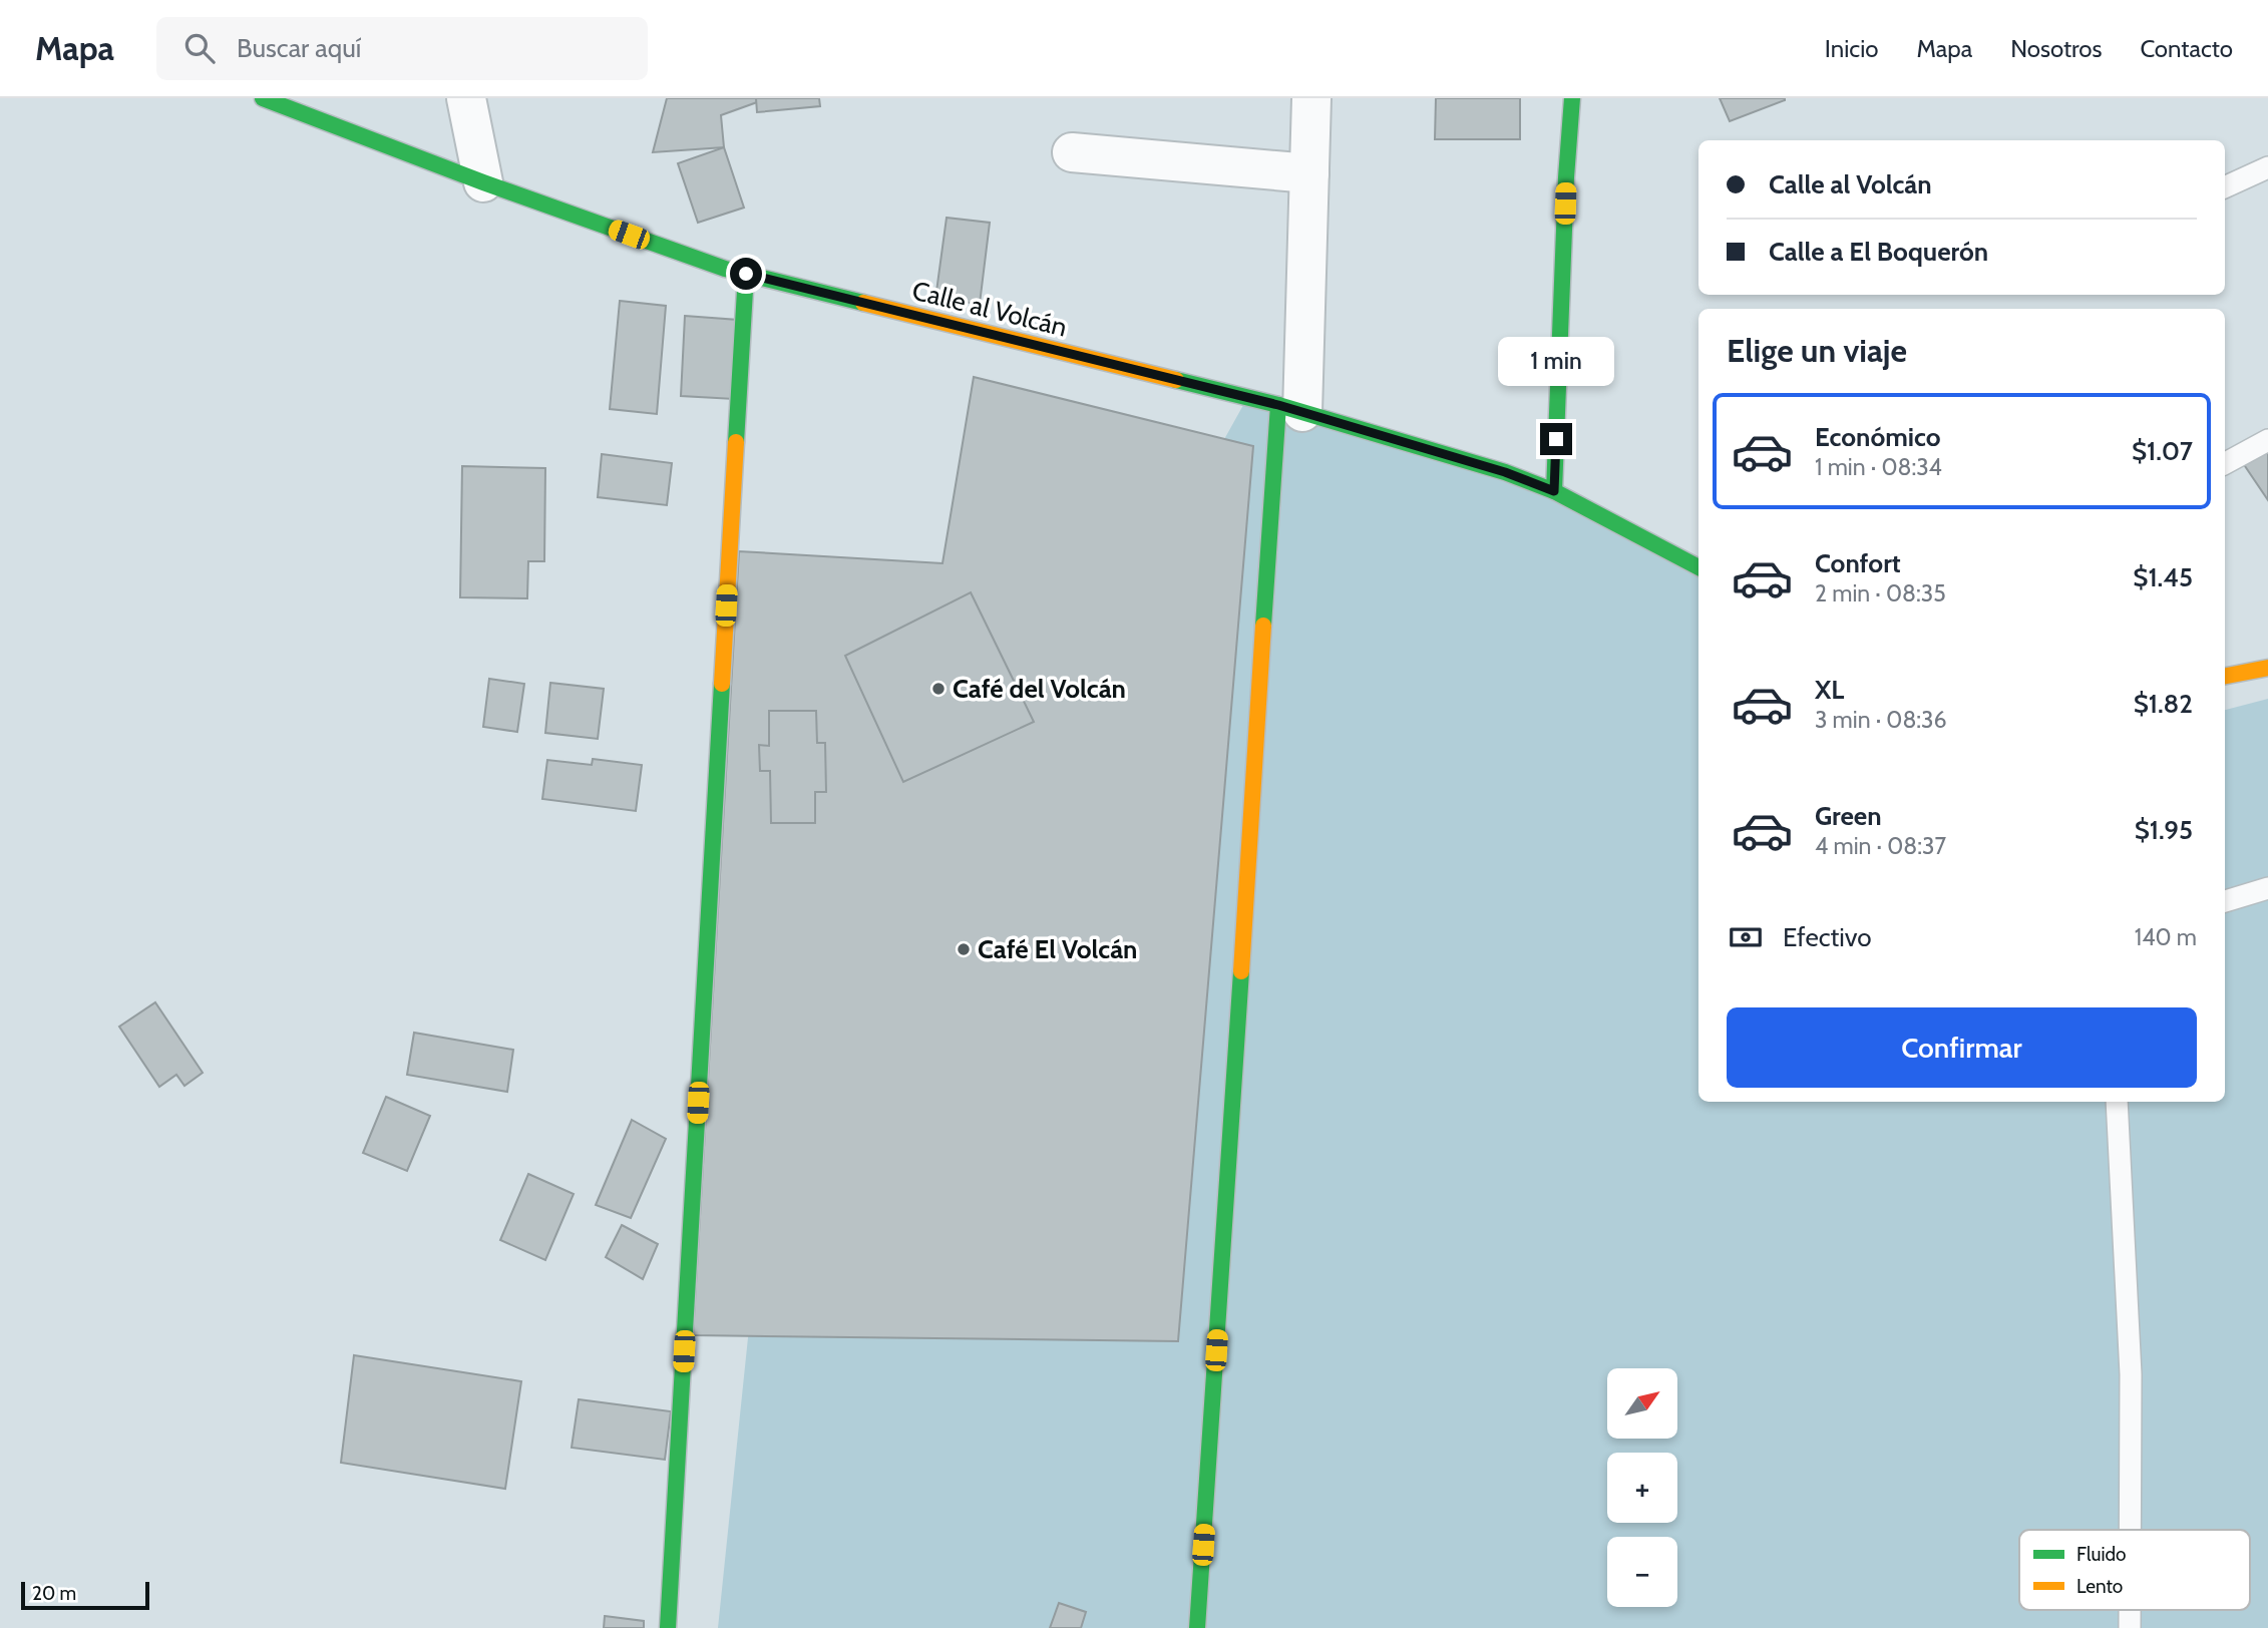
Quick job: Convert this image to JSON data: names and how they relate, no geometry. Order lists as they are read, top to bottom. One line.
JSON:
{"streets":{"street":["Calle al Volcán"]},"places":["Café del Volcán","Café El Volcán"],"legend":["Fluido","Lento"],"scale_bar":"20 m","north":"top right","page":{"header":"Mapa","search":"Buscar aquí","nav":["Inicio","Mapa","Nosotros","Contacto"],"banner":["Calle al Volcán","Calle a El Boquerón"],"heading":"Elige un viaje","bubble":"1 min","list":[{"name":"Económico","note":"1 min · 08:34","value":"$1.07"},{"name":"Confort","note":"2 min · 08:35","value":"$1.45"},{"name":"XL","note":"3 min · 08:36","value":"$1.82"},{"name":"Green","note":"4 min · 08:37","value":"$1.95"}],"pay":["Efectivo","140 m"],"buttons":"Confirmar","map_buttons":["+","−"],"scale":"20 m"}}
